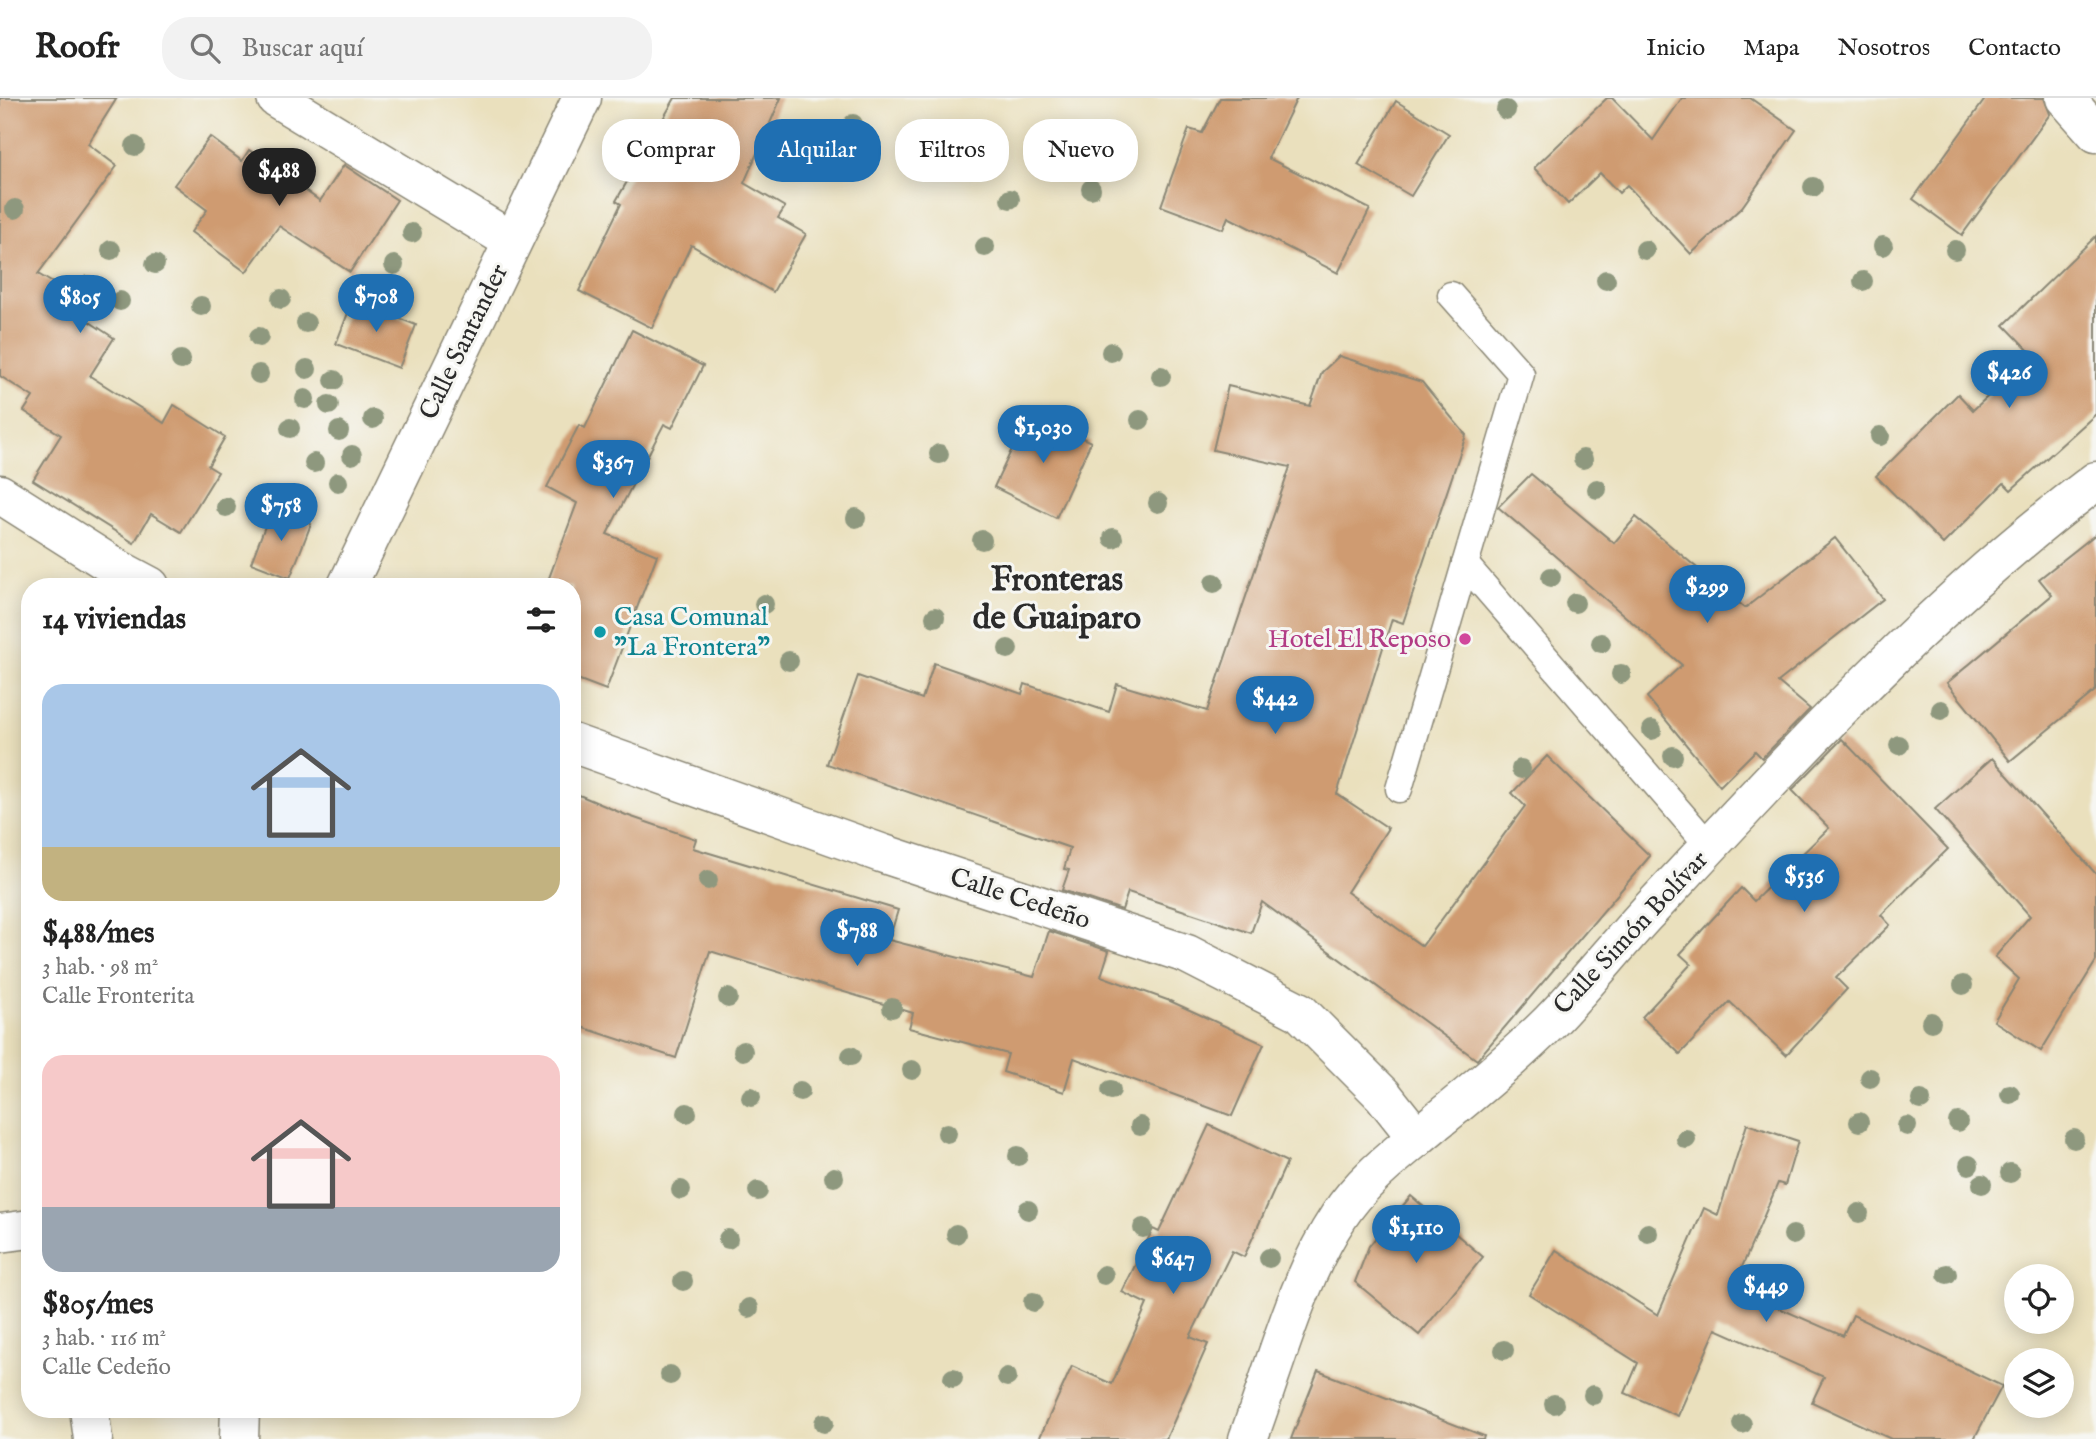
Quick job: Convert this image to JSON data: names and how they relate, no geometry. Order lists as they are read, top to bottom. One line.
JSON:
{"streets":{"street":["Calle Santander","Calle Cedeño","Calle Simón Bolívar"]},"crossings":[["Calle Cedeño","Calle Simón Bolívar"]],"districts":["Fronteras de Guaiparo"],"places":["Casa Comunal \"La Frontera\"","Hotel El Reposo"],"page":{"header":"Roofr","search":"Buscar aquí","nav":["Inicio","Mapa","Nosotros","Contacto"],"chip":["Comprar","Alquilar","Filtros","Nuevo"],"price":["$488","$708","$805","$426","$1,030","$367","$758","$299","$442","$536","$788","$1,110","$647","$449"],"heading":"14 viviendas","list":[{"name":"$488/mes","note":"3 hab. · 98 m² · Calle Fronterita"},{"name":"$805/mes","note":"3 hab. · 116 m² · Calle Cedeño"}]}}
